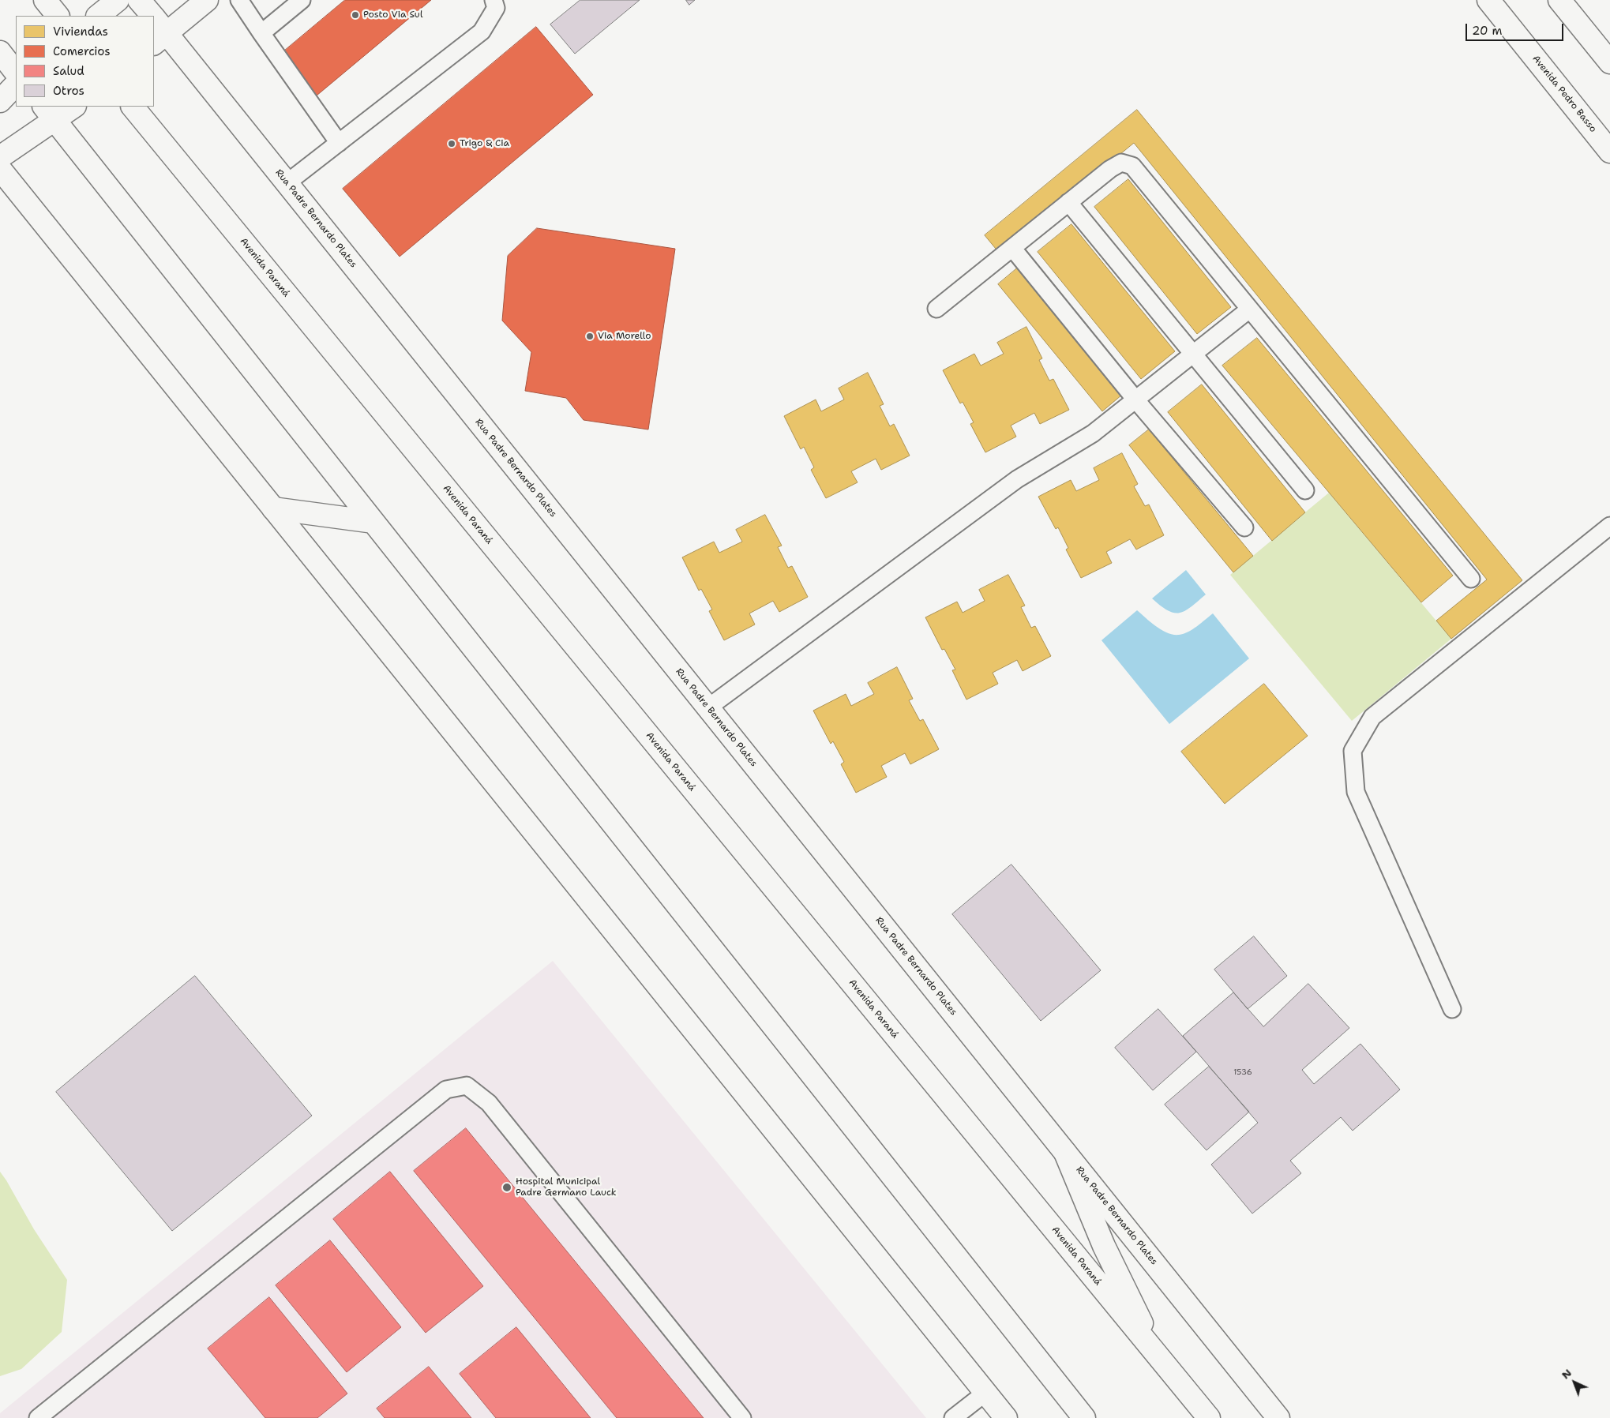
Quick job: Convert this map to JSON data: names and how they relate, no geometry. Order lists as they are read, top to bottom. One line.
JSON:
{"streets":{"main road":["Avenida Pedro Basso","Rua Padre Bernardo Plates","Avenida Paraná"]},"places":["Posto Via Sul","Trigo & Cia","Via Morello","Hospital Municipal Padre Germano Lauck"],"house_numbers":["1536"],"legend":["Viviendas","Comercios","Salud","Otros"],"scale_bar":"20 m","north":"top left"}
